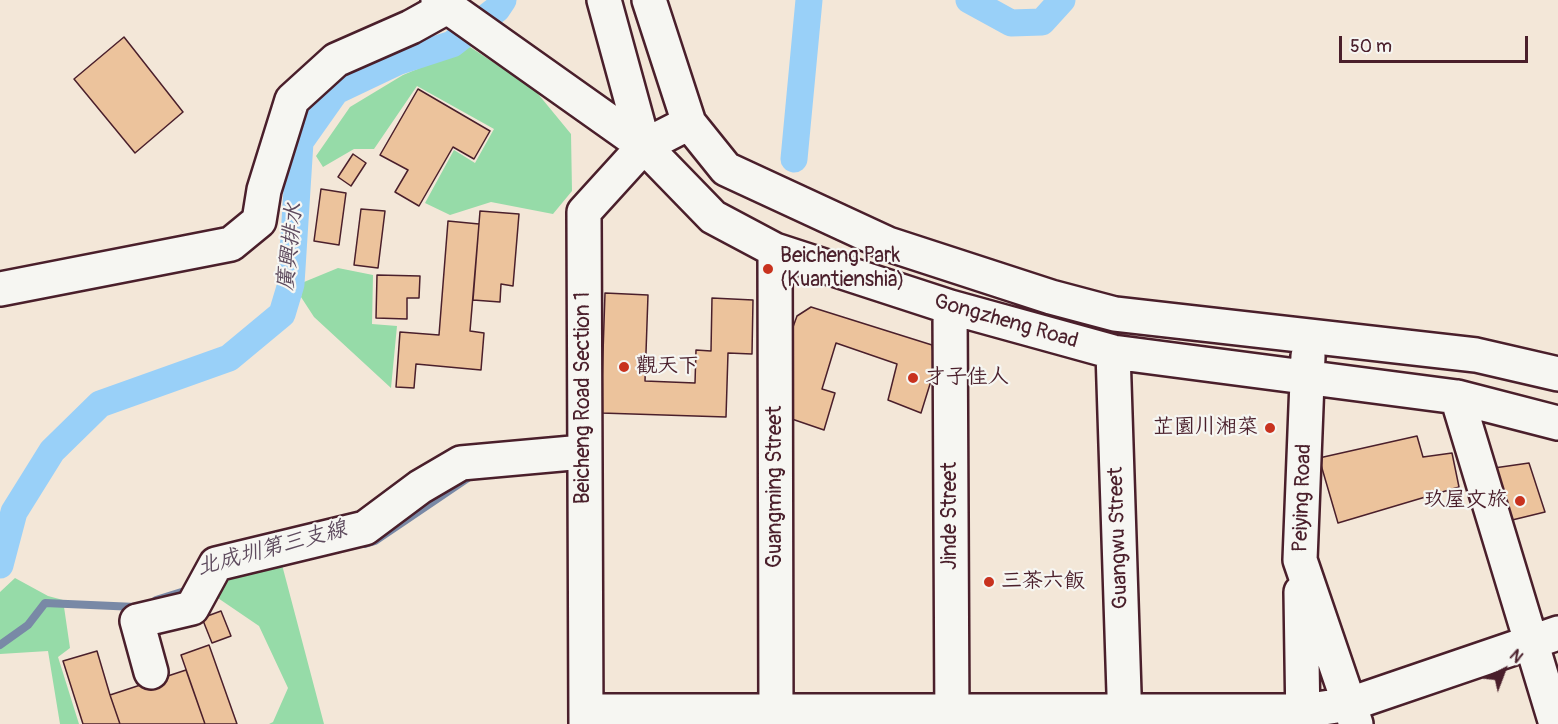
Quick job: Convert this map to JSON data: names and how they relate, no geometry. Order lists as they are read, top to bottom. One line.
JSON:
{"streets":{"street":["Gongzheng Road","Beicheng Road Section 1","Guangming Street","Peiying Road","Jinde Street","Guangwu Street"]},"crossings":[["Gongzheng Road","Beicheng Road Section 1"],["Gongzheng Road","Guangming Street"],["Gongzheng Road","Peiying Road"],["Gongzheng Road","Jinde Street"],["Gongzheng Road","Guangwu Street"]],"water":["廣興排水","北成圳第三支線"],"places":["Beicheng Park (Kuantienshia)","觀天下","才子佳人","芷園川湘菜","玖屋文旅","三茶六飯"],"scale_bar":"50 m","north":"top right"}
